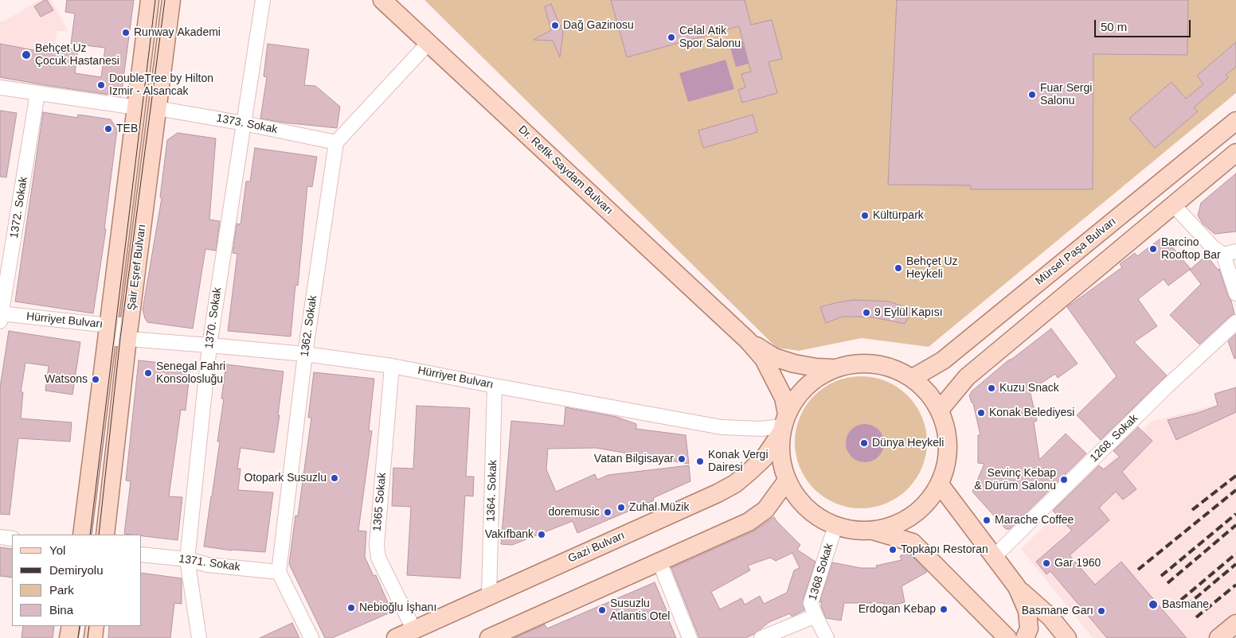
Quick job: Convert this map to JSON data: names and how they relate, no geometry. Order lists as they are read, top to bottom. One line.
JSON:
{"streets":{"main road":["Dr. Refik Saydam Bulvarı","Mürsel Paşa Bulvarı","Şair Eşref Bulvarı","Gazi Bulvarı"],"street":["1373. Sokak","1372. Sokak","1370. Sokak","Hürriyet Bulvarı","1362. Sokak","1268. Sokak","1364. Sokak","1365 Sokak","1371. Sokak","1368 Sokak"]},"crossings":[["1373. Sokak","Şair Eşref Bulvarı"],["1373. Sokak","1370. Sokak"],["1373. Sokak","1362. Sokak"],["1372. Sokak","Hürriyet Bulvarı"],["Şair Eşref Bulvarı","Hürriyet Bulvarı"],["1370. Sokak","Hürriyet Bulvarı"],["1370. Sokak","1371. Sokak"],["Hürriyet Bulvarı","1362. Sokak"],["Hürriyet Bulvarı","1364. Sokak"],["Hürriyet Bulvarı","1365 Sokak"],["Hürriyet Bulvarı","Gazi Bulvarı"],["1362. Sokak","1371. Sokak"],["1364. Sokak","Gazi Bulvarı"],["1365 Sokak","Gazi Bulvarı"]],"places":["Dağ Gazinosu","Runway Akademi","Celal Atik Spor Salonu","Behçet Uz Çocuk Hastanesi","DoubleTree by Hilton Izmir - Alsancak","Fuar Sergi Salonu","TEB","Kültürpark","Barcino Rooftop Bar","Behçet Uz Heykeli","9 Eylül Kapısı","Senegal Fahri Konsolosluğu","Watsons","Kuzu Snack","Konak Belediyesi","Dünya Heykeli","Vatan Bilgisayar","Konak Vergi Dairesi","Otopark Susuzlu","Sevinç Kebap & Dürüm Salonu","Zuhal Müzik","doremusic","Marache Coffee","Vakıfbank","Topkapı Restoran","Gar 1960","Basmane","Nebioğlu İşhanı","Erdogan Kebap","Susuzlu Atlantis Otel","Basmane Garı"],"legend":["Yol","Demiryolu","Park","Bina"],"scale_bar":"50 m"}
